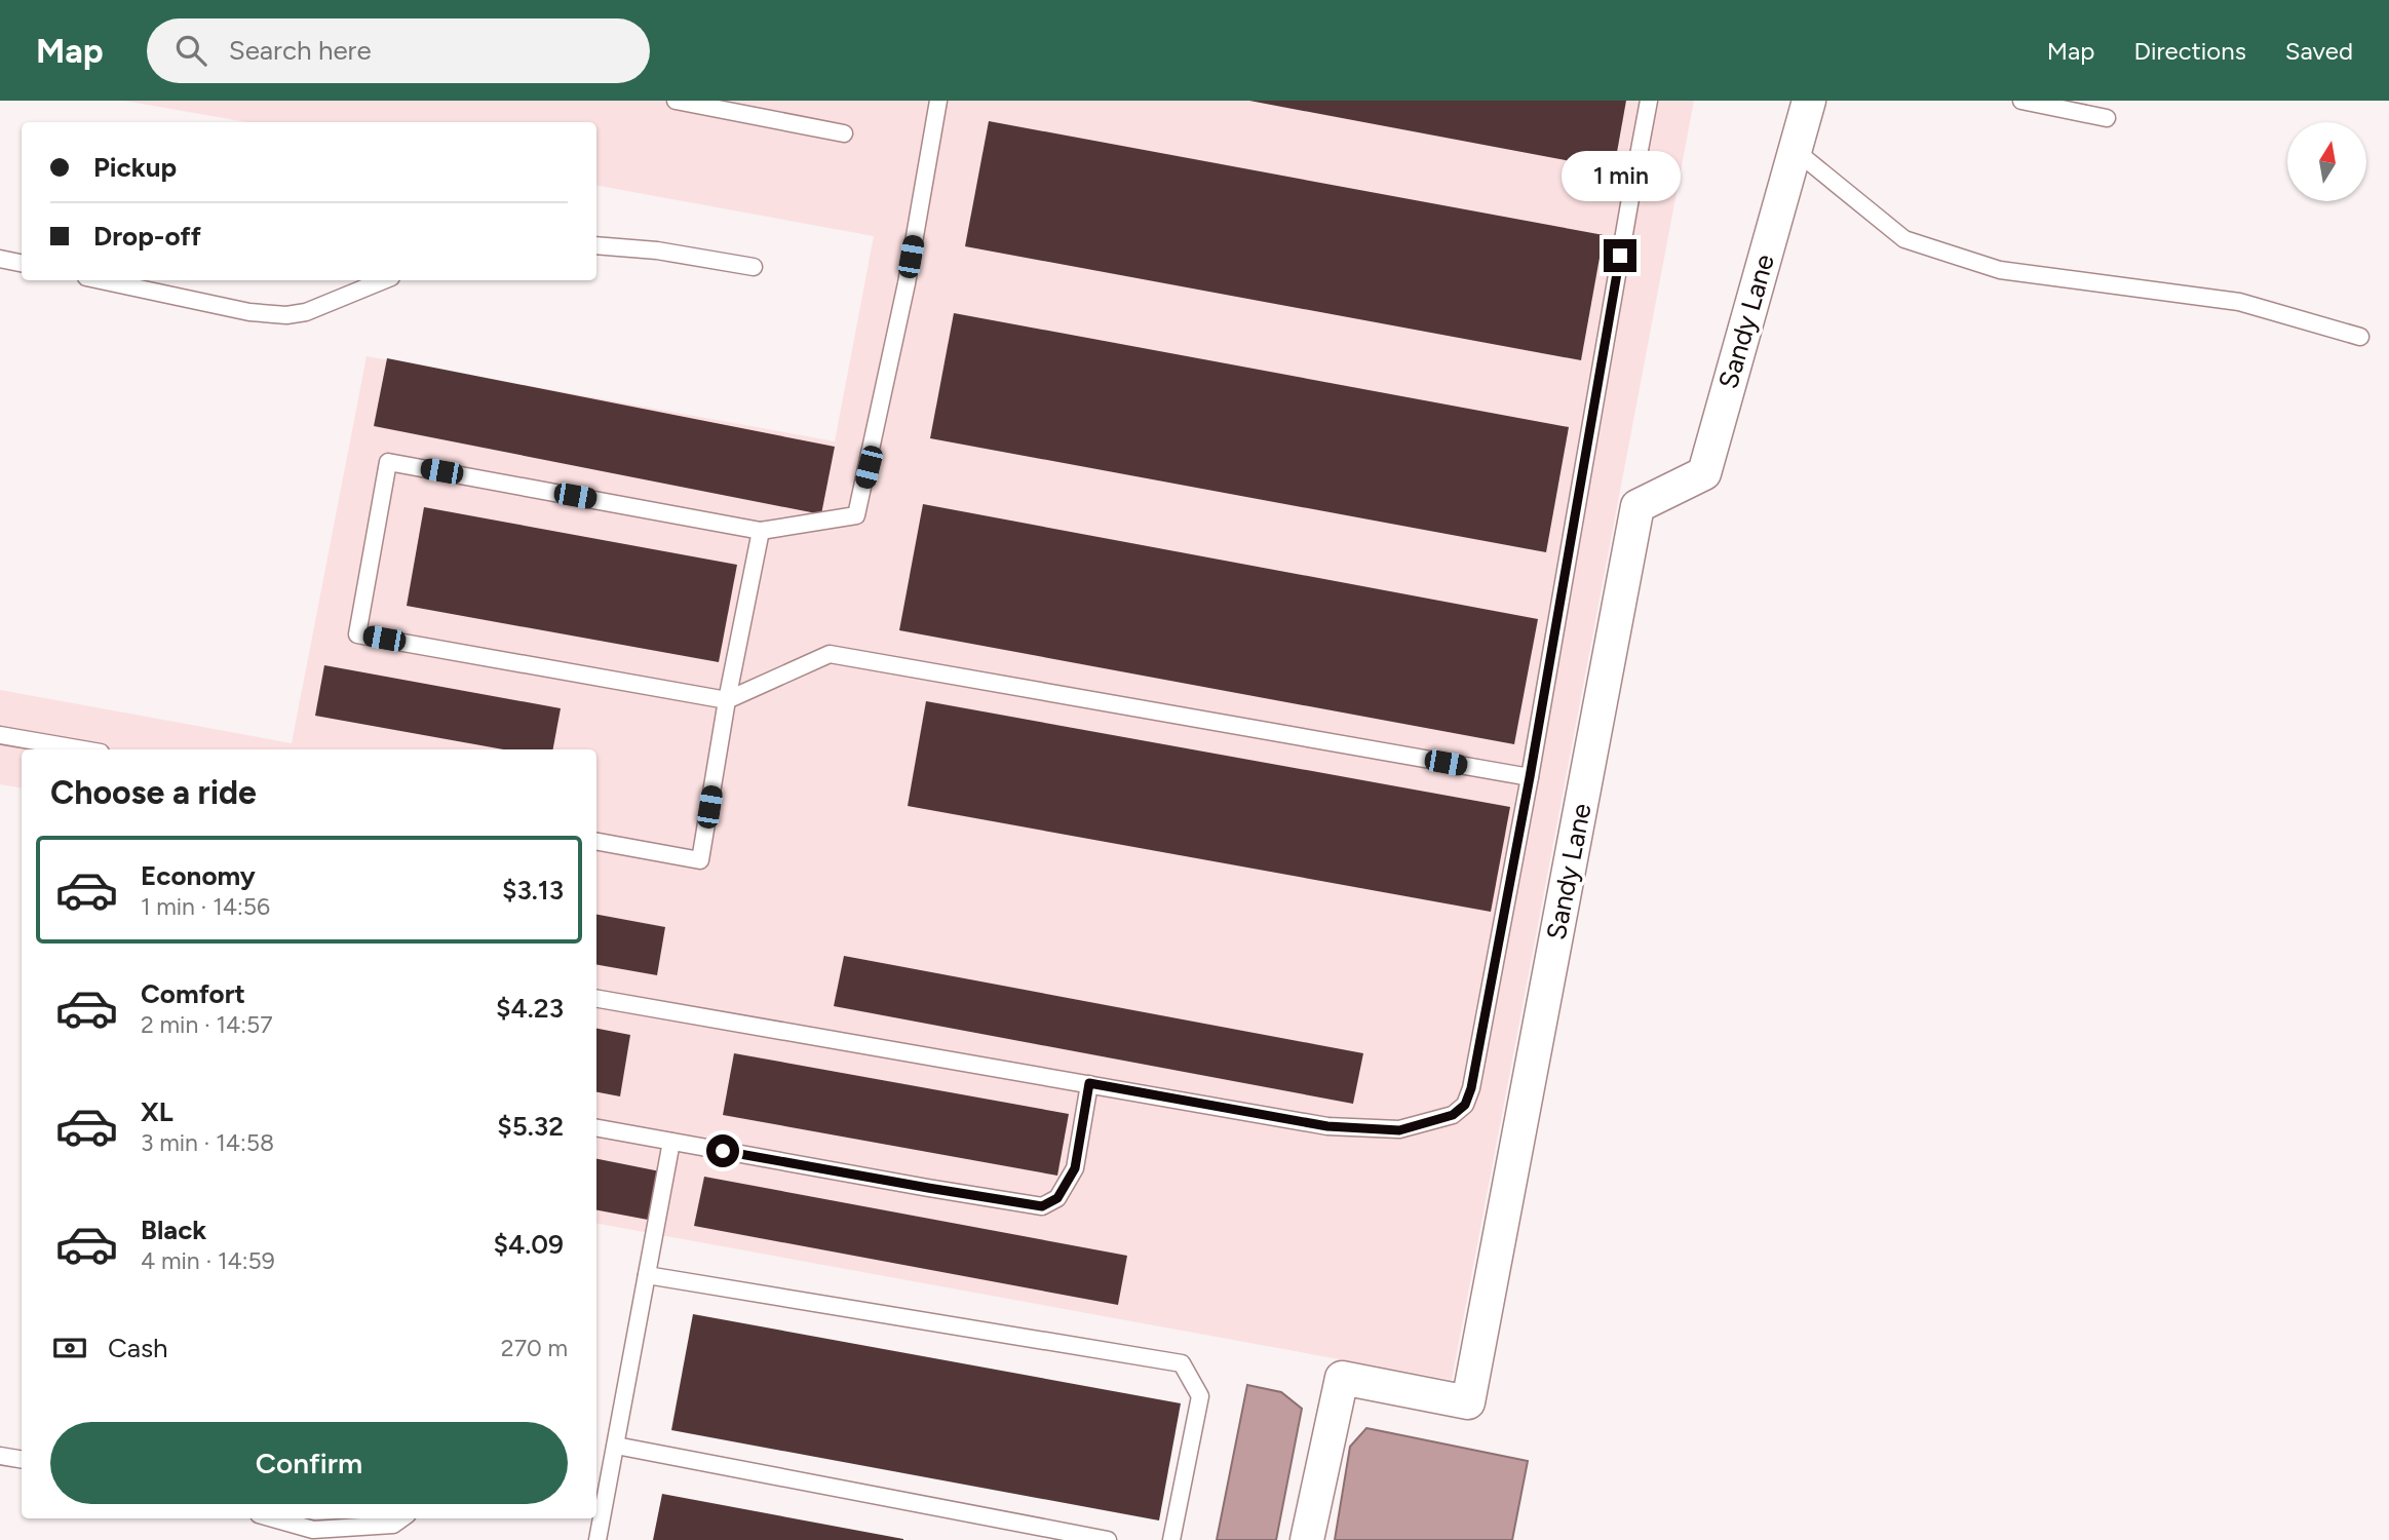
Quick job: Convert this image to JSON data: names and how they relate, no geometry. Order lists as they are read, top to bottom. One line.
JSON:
{"streets":{"street":["Sandy Lane"]},"north":"top","page":{"header":"Map","search":"Search here","nav":["Map","Directions","Saved"],"banner":["Pickup","Drop-off"],"bubble":"1 min","heading":"Choose a ride","list":[{"name":"Economy","note":"1 min · 14:56","value":"$3.13"},{"name":"Comfort","note":"2 min · 14:57","value":"$4.23"},{"name":"XL","note":"3 min · 14:58","value":"$5.32"},{"name":"Black","note":"4 min · 14:59","value":"$4.09"}],"pay":["Cash","270 m"],"buttons":"Confirm"}}
